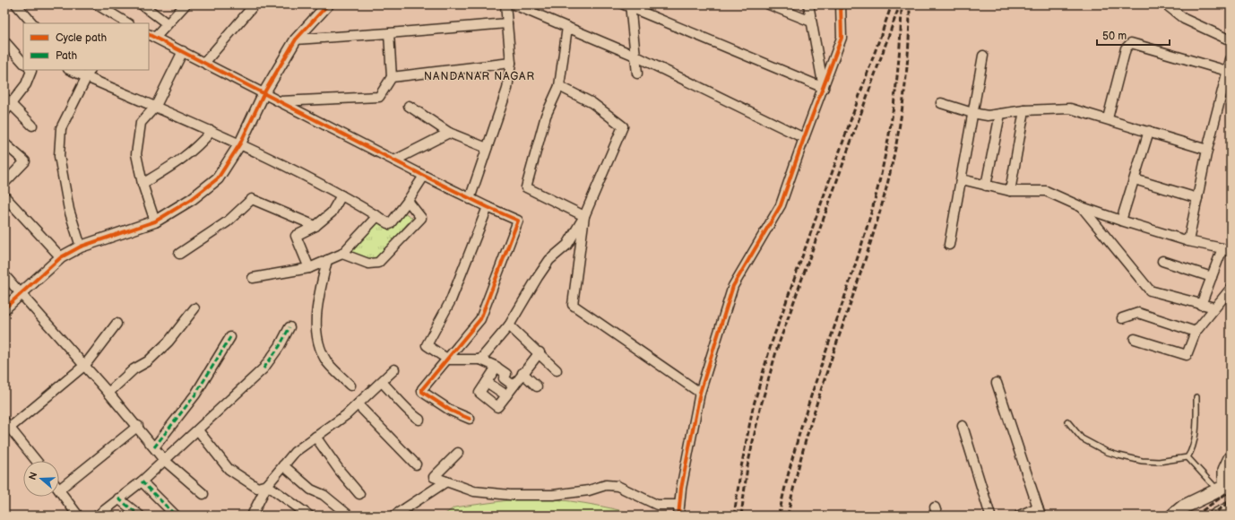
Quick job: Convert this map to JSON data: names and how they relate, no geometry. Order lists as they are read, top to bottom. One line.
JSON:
{"districts":["NANDANAR NAGAR"],"legend":["Cycle path","Path"],"scale_bar":"50 m","north":"left"}
